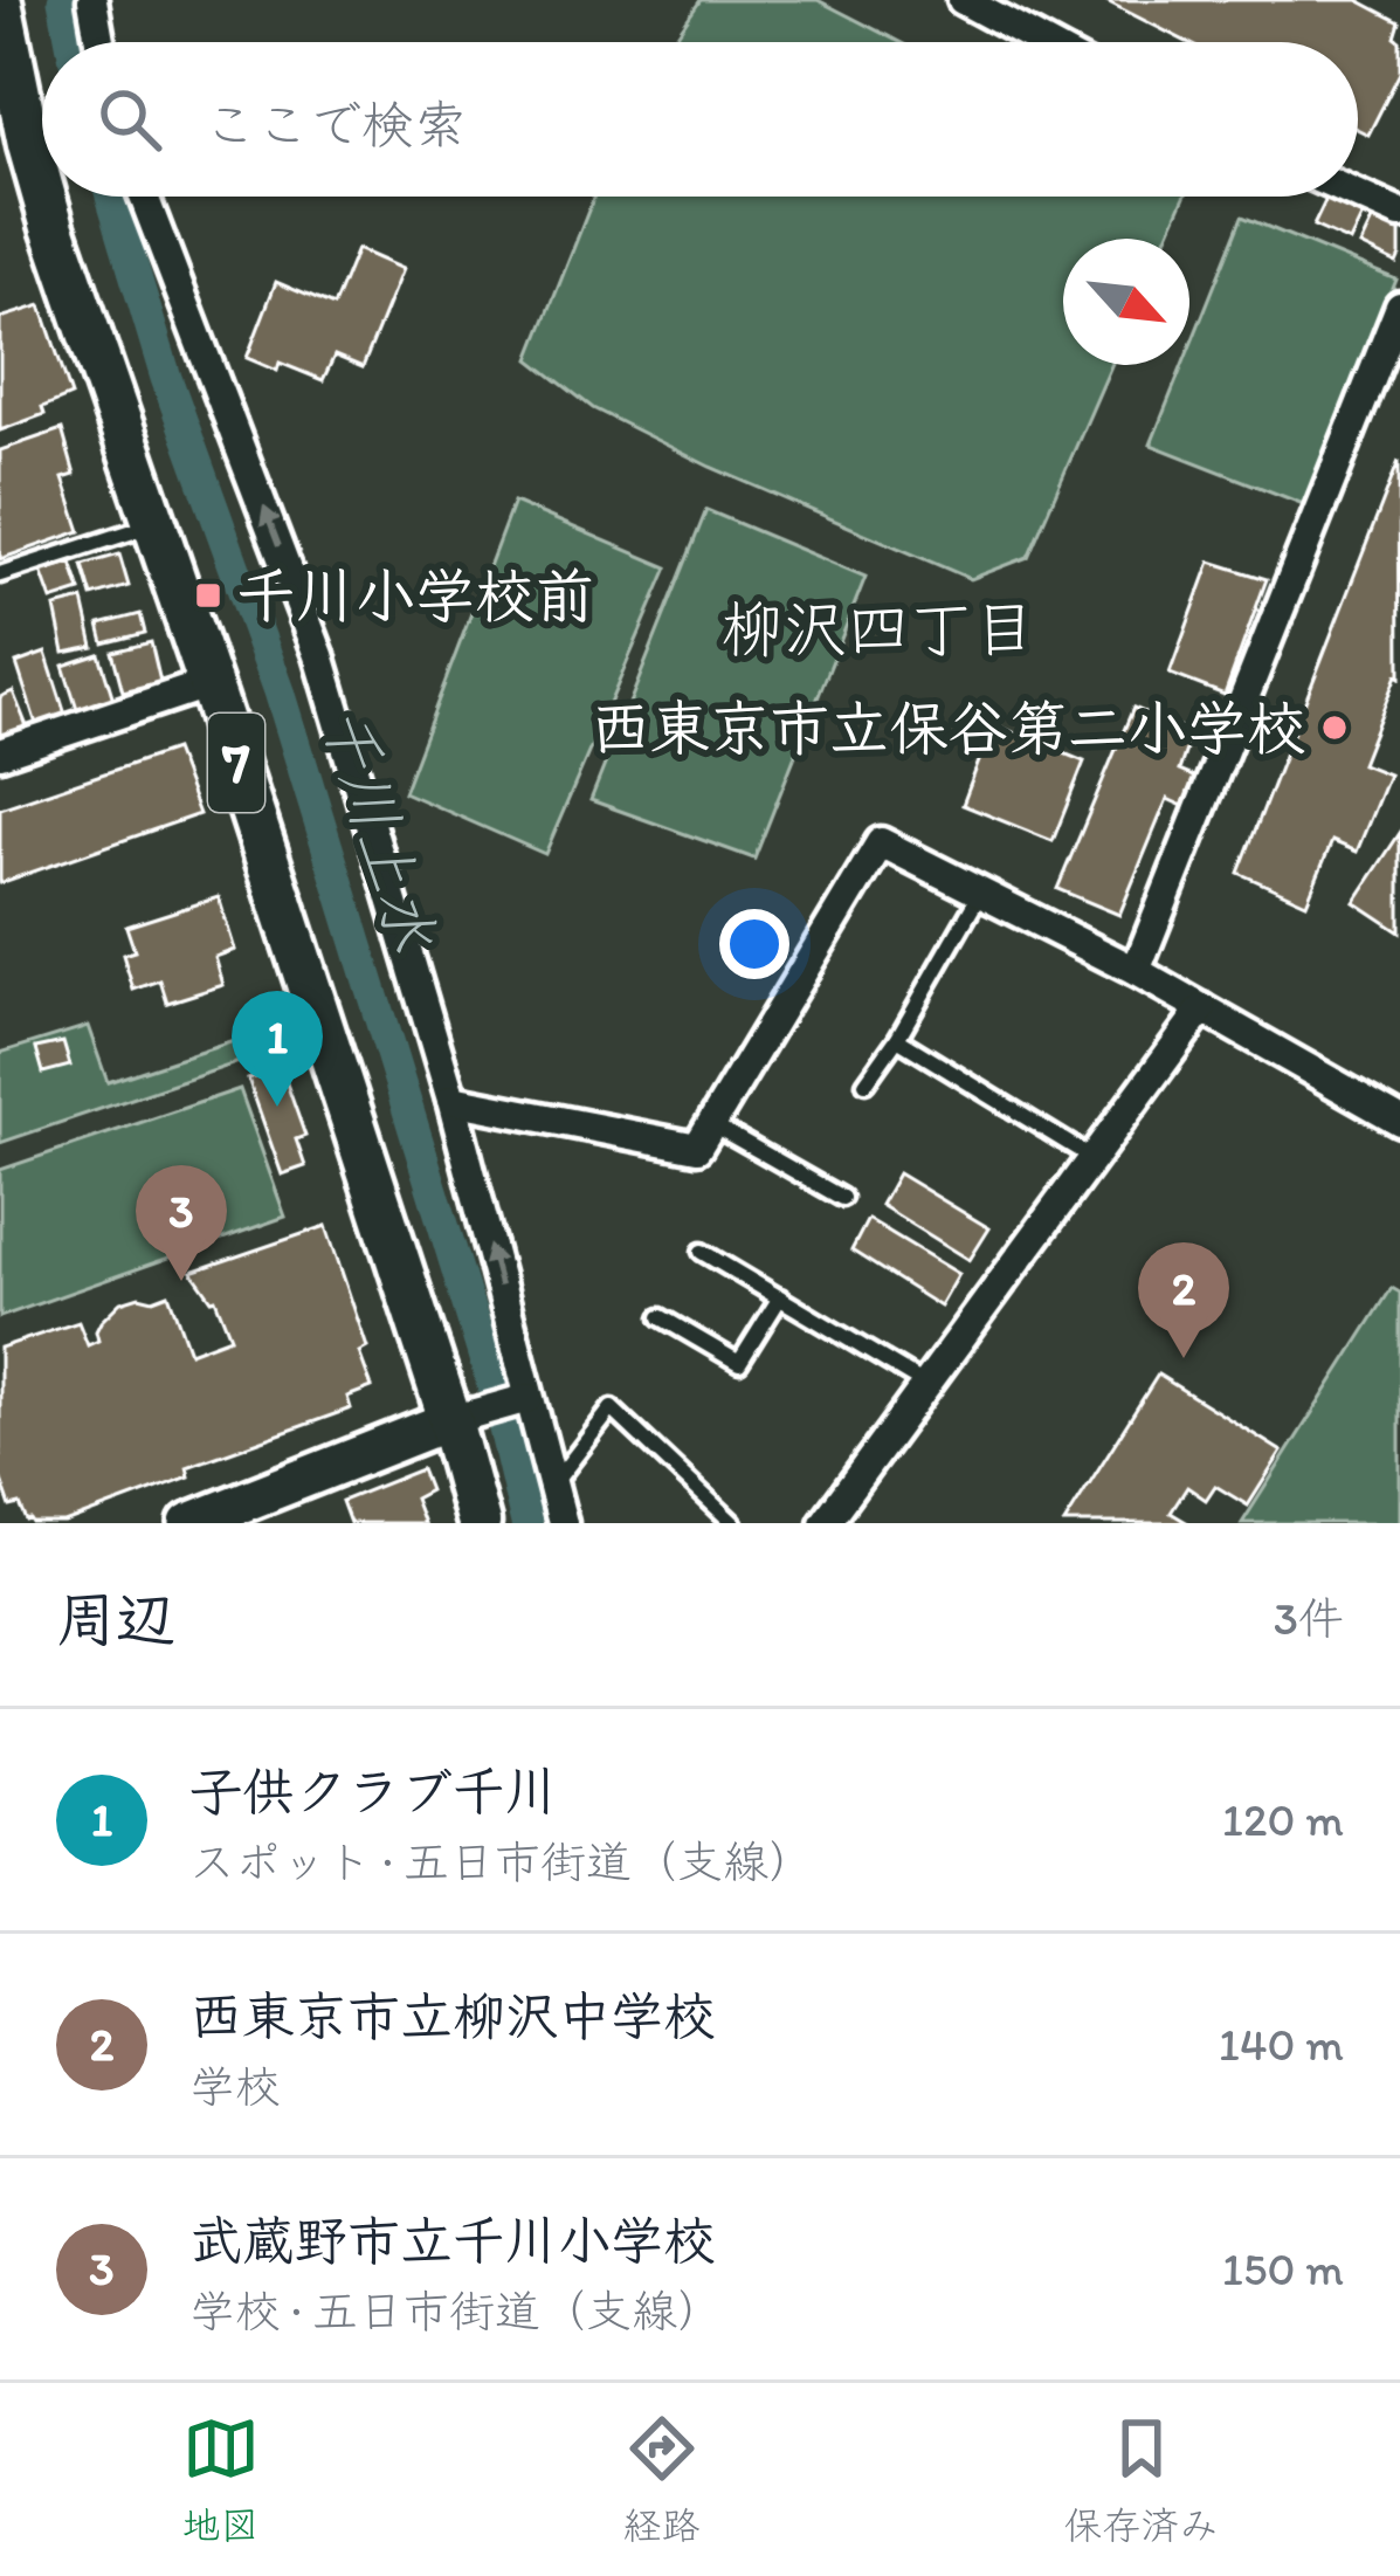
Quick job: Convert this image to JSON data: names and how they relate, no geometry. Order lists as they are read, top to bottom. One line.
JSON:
{"streets":{"main road":["7"]},"districts":["柳沢四丁目"],"water":["千川上水"],"places":{"transit":["千川小学校前"],"other":["西東京市立保谷第二小学校"]},"north":"bottom right","page":{"search":"ここで検索","pins":["1","3","2"],"heading":["周辺","3件"],"list":[{"mark":"1","name":"子供クラブ千川","note":"スポット · 五日市街道（支線）","value":"120 m"},{"mark":"2","name":"西東京市立柳沢中学校","note":"学校","value":"140 m"},{"mark":"3","name":"武蔵野市立千川小学校","note":"学校 · 五日市街道（支線）","value":"150 m"}],"nav":["地図","経路","保存済み"]}}
